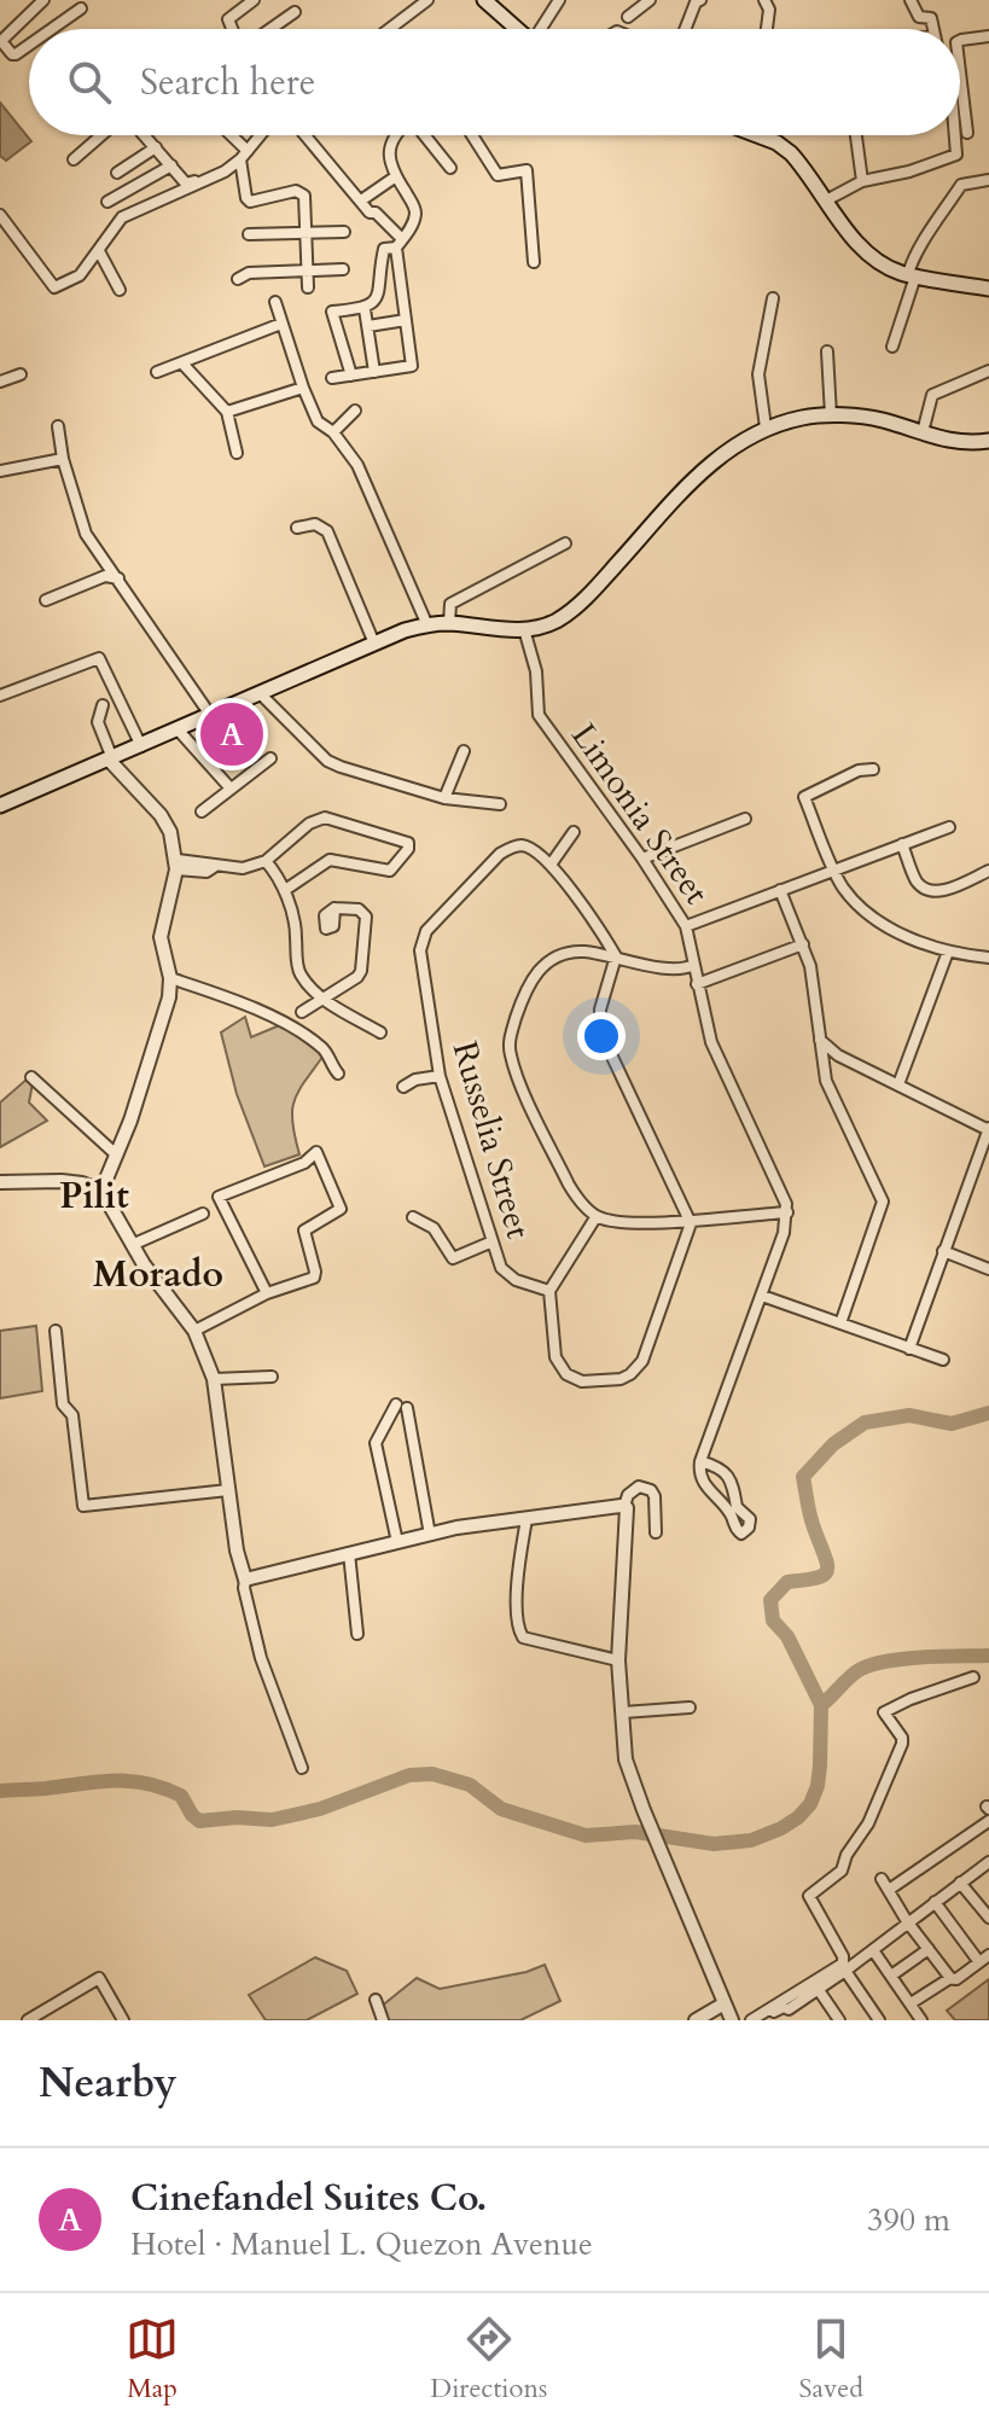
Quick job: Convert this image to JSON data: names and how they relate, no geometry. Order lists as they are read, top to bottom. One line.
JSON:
{"streets":{"street":["Limonia Street","Russelia Street"]},"districts":["Pilit","Morado"],"page":{"search":"Search here","pins":"A","heading":"Nearby","list":[{"mark":"A","name":"Cinefandel Suites Co.","note":"Hotel · Manuel L. Quezon Avenue","value":"390 m"}],"nav":["Map","Directions","Saved"]}}
